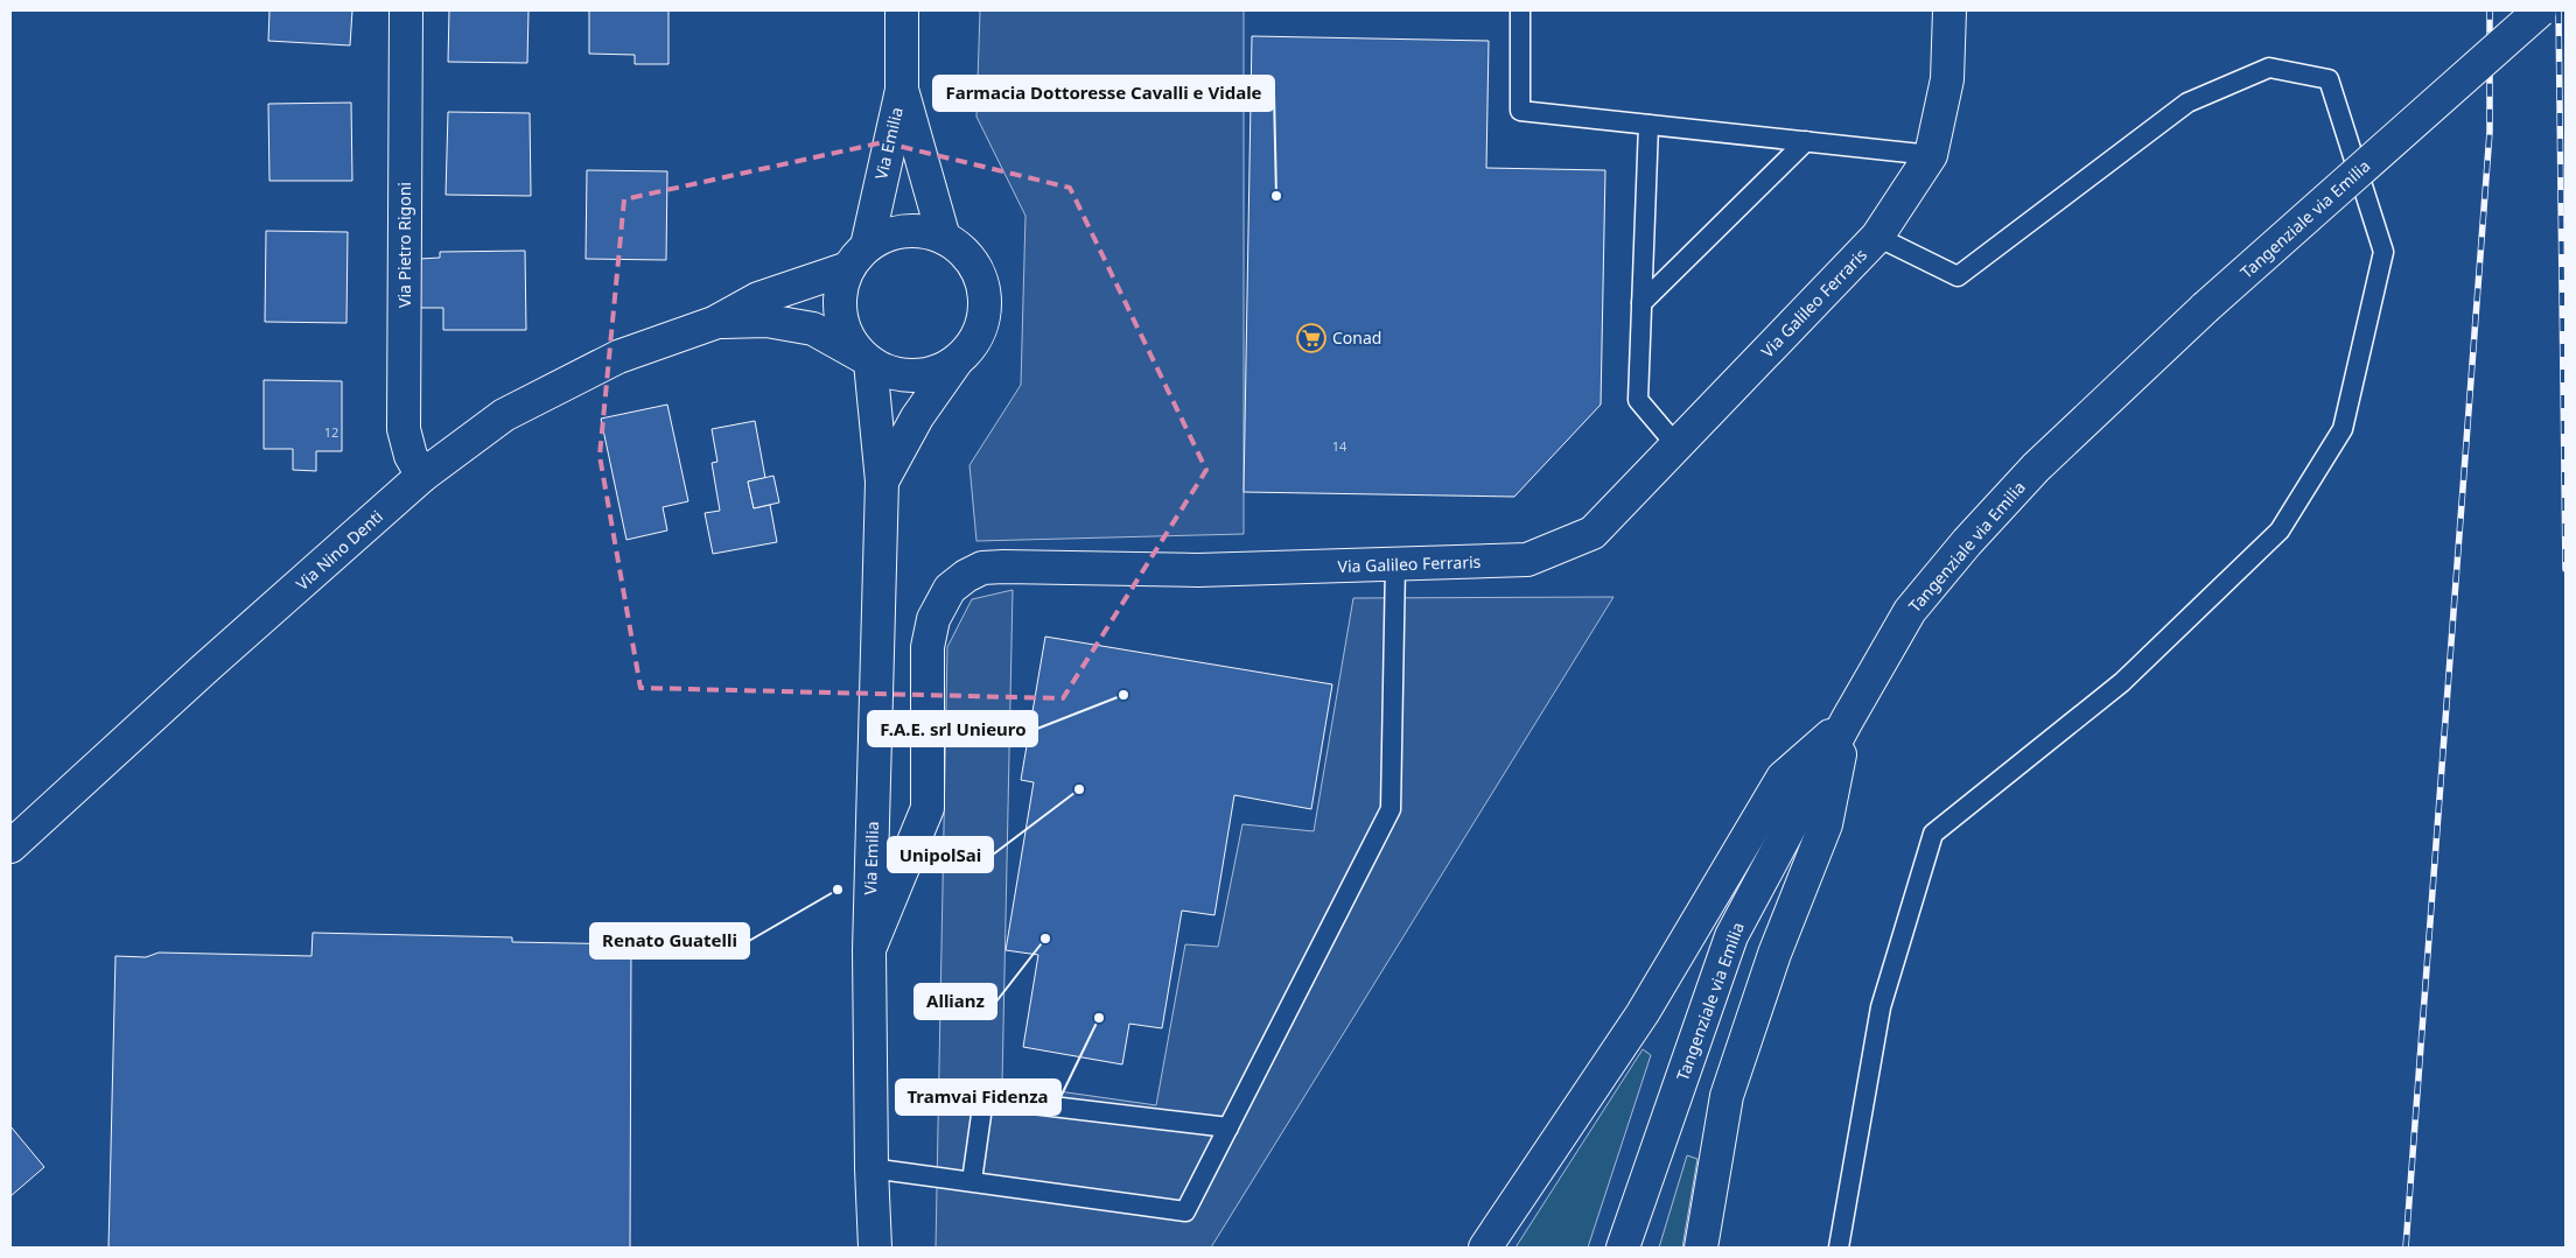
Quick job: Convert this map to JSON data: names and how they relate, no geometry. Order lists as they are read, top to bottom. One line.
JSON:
{"streets":{"main road":["Via Emilia","Tangenziale via Emilia","Via Pietro Rigoni","Via Galileo Ferraris","Via Nino Denti"]},"crossings":[["Via Emilia","Via Galileo Ferraris"],["Via Emilia","Via Nino Denti"],["Via Pietro Rigoni","Via Nino Denti"]],"places":{"other":["Farmacia Dottoresse Cavalli e Vidale","F.A.E. srl Unieuro","UnipolSai","Renato Guatelli","Allianz","Tramvai Fidenza"],"supermarket":["Conad"]},"house_numbers":["12","14"]}
